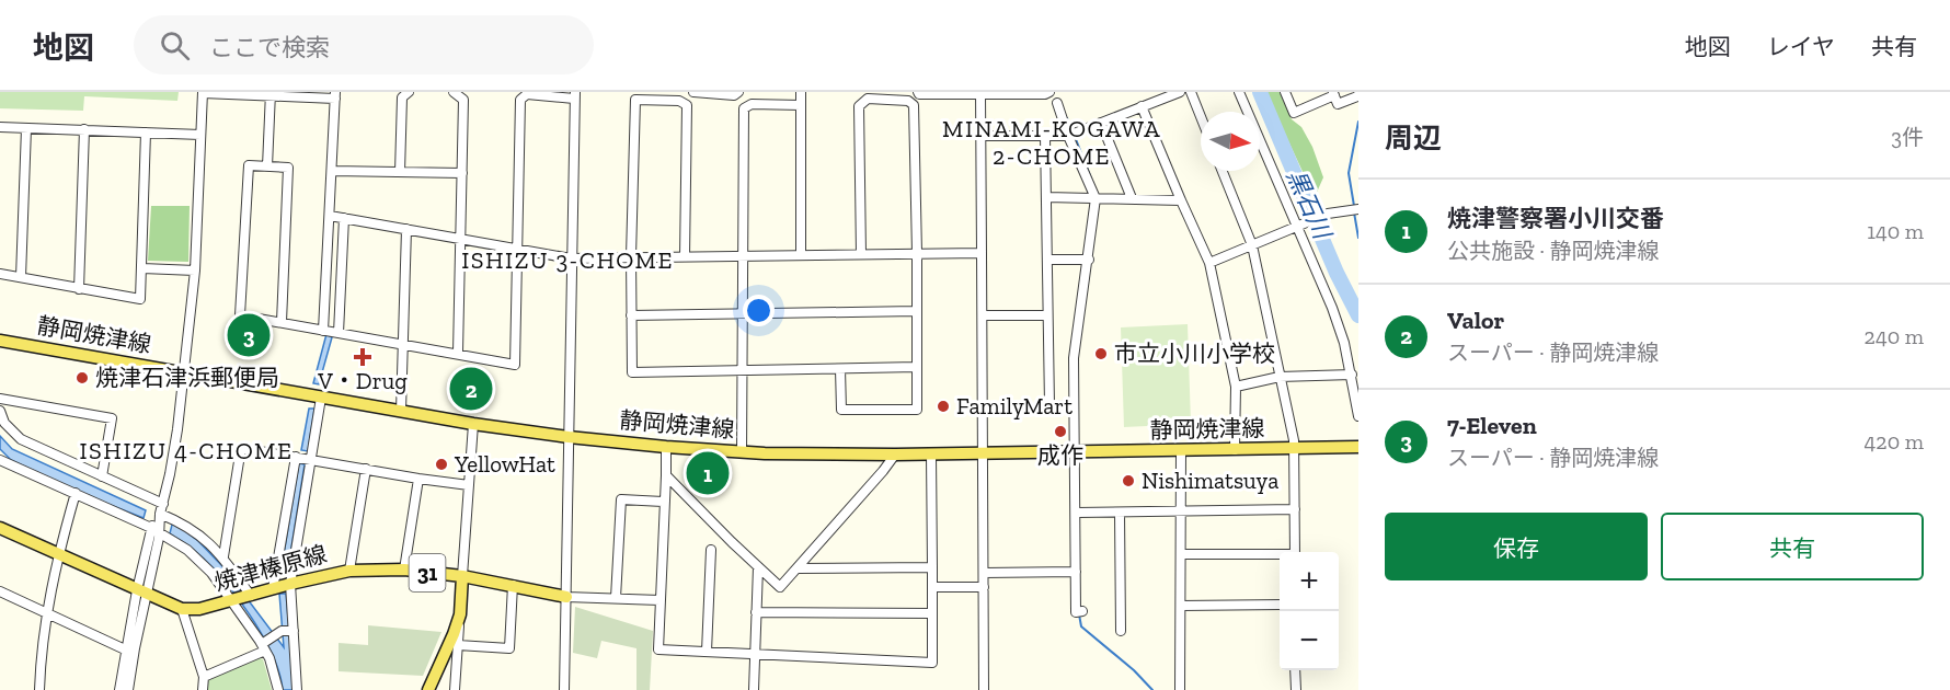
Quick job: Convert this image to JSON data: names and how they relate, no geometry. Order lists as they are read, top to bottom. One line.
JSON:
{"streets":{"main road":["静岡焼津線","焼津榛原線","31"]},"districts":["MINAMI-KOGAWA 2-CHOME","ISHIZU 3-CHOME","ISHIZU 4-CHOME"],"water":["黒石川"],"places":{"other":["市立小川小学校","焼津石津浜郵便局","FamilyMart","成作","YellowHat","Nishimatsuya"],"health":["V・Drug"]},"north":"right","page":{"header":"地図","search":"ここで検索","nav":["地図","レイヤ","共有"],"heading":["周辺","3件"],"list":[{"mark":"1","name":"焼津警察署小川交番","note":"公共施設 · 静岡焼津線","value":"140 m"},{"mark":"2","name":"Valor","note":"スーパー · 静岡焼津線","value":"240 m"},{"mark":"3","name":"7-Eleven","note":"スーパー · 静岡焼津線","value":"420 m"}],"pins":["3","2","1"],"buttons":["保存","共有"],"map_buttons":["+","−"]}}
